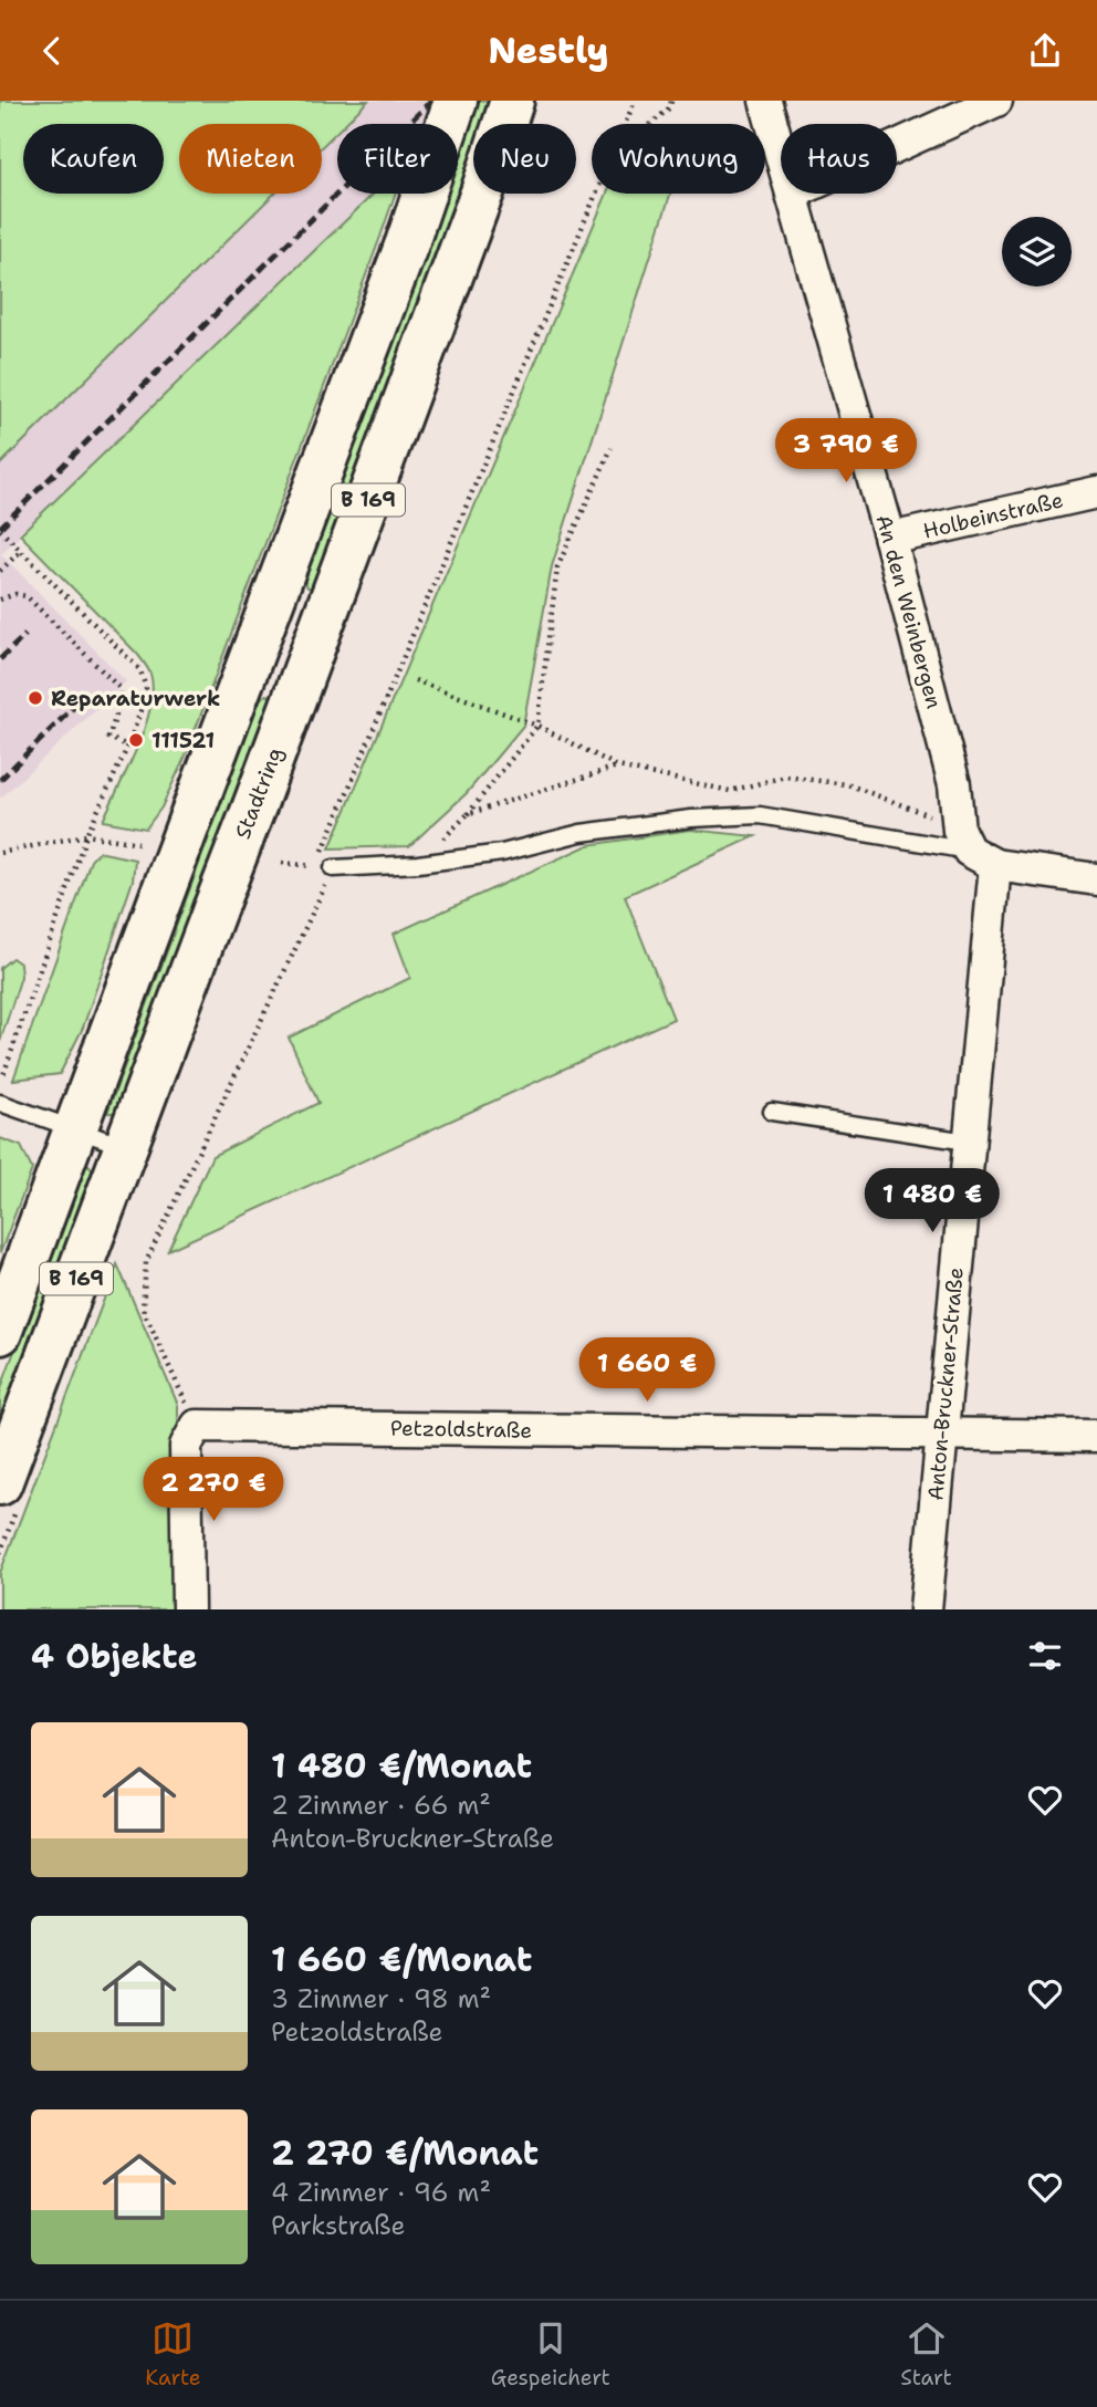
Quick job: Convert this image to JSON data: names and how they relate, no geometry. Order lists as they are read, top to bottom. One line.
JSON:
{"streets":{"main road":["B 169","Stadtring"],"street":["Holbeinstraße","An den Weinbergen","Anton-Bruckner-Straße","Petzoldstraße"]},"crossings":[["Holbeinstraße","An den Weinbergen"],["An den Weinbergen","Anton-Bruckner-Straße"],["Anton-Bruckner-Straße","Petzoldstraße"]],"places":["Reparaturwerk","111521"],"page":{"header":"Nestly","chip":["Kaufen","Mieten","Filter","Neu","Wohnung","Haus"],"price":["3 790 €","1 480 €","1 660 €","2 270 €"],"heading":"4 Objekte","list":[{"name":"1 480 €/Monat","note":"2 Zimmer · 66 m² · Anton-Bruckner-Straße"},{"name":"1 660 €/Monat","note":"3 Zimmer · 98 m² · Petzoldstraße"},{"name":"2 270 €/Monat","note":"4 Zimmer · 96 m² · Parkstraße"}],"tabs":["Karte","Gespeichert","Start"]}}
